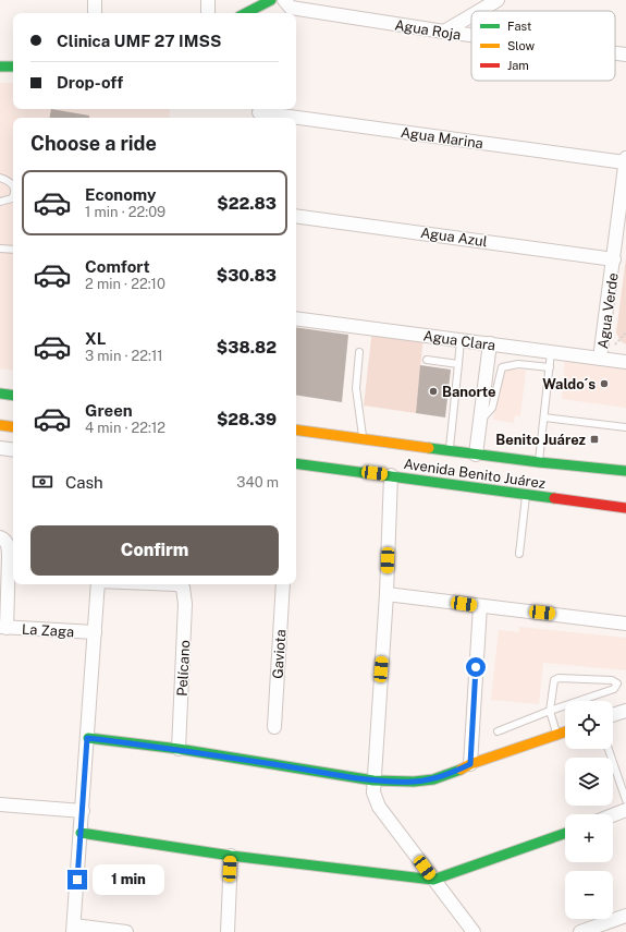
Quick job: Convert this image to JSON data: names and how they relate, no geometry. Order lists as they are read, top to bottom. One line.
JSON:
{"streets":{"street":["Agua Roja","Agua Marina","Agua Azul","Agua Verde","Agua Clara","Avenida Benito Juárez","La Zaga","Gaviota","Pelícano"]},"crossings":[["Agua Marina","Agua Verde"],["Agua Azul","Agua Verde"],["Agua Verde","Agua Clara"]],"places":{"other":["Waldo´s","Banorte"],"transit":["Benito Juárez"]},"legend":["Fast","Slow","Jam"],"page":{"banner":["Clinica UMF 27 IMSS","Drop-off"],"heading":"Choose a ride","list":[{"name":"Economy","note":"1 min · 22:09","value":"$22.83"},{"name":"Comfort","note":"2 min · 22:10","value":"$30.83"},{"name":"XL","note":"3 min · 22:11","value":"$38.82"},{"name":"Green","note":"4 min · 22:12","value":"$28.39"}],"pay":["Cash","340 m"],"buttons":"Confirm","map_buttons":["+","−"],"bubble":"1 min"}}
